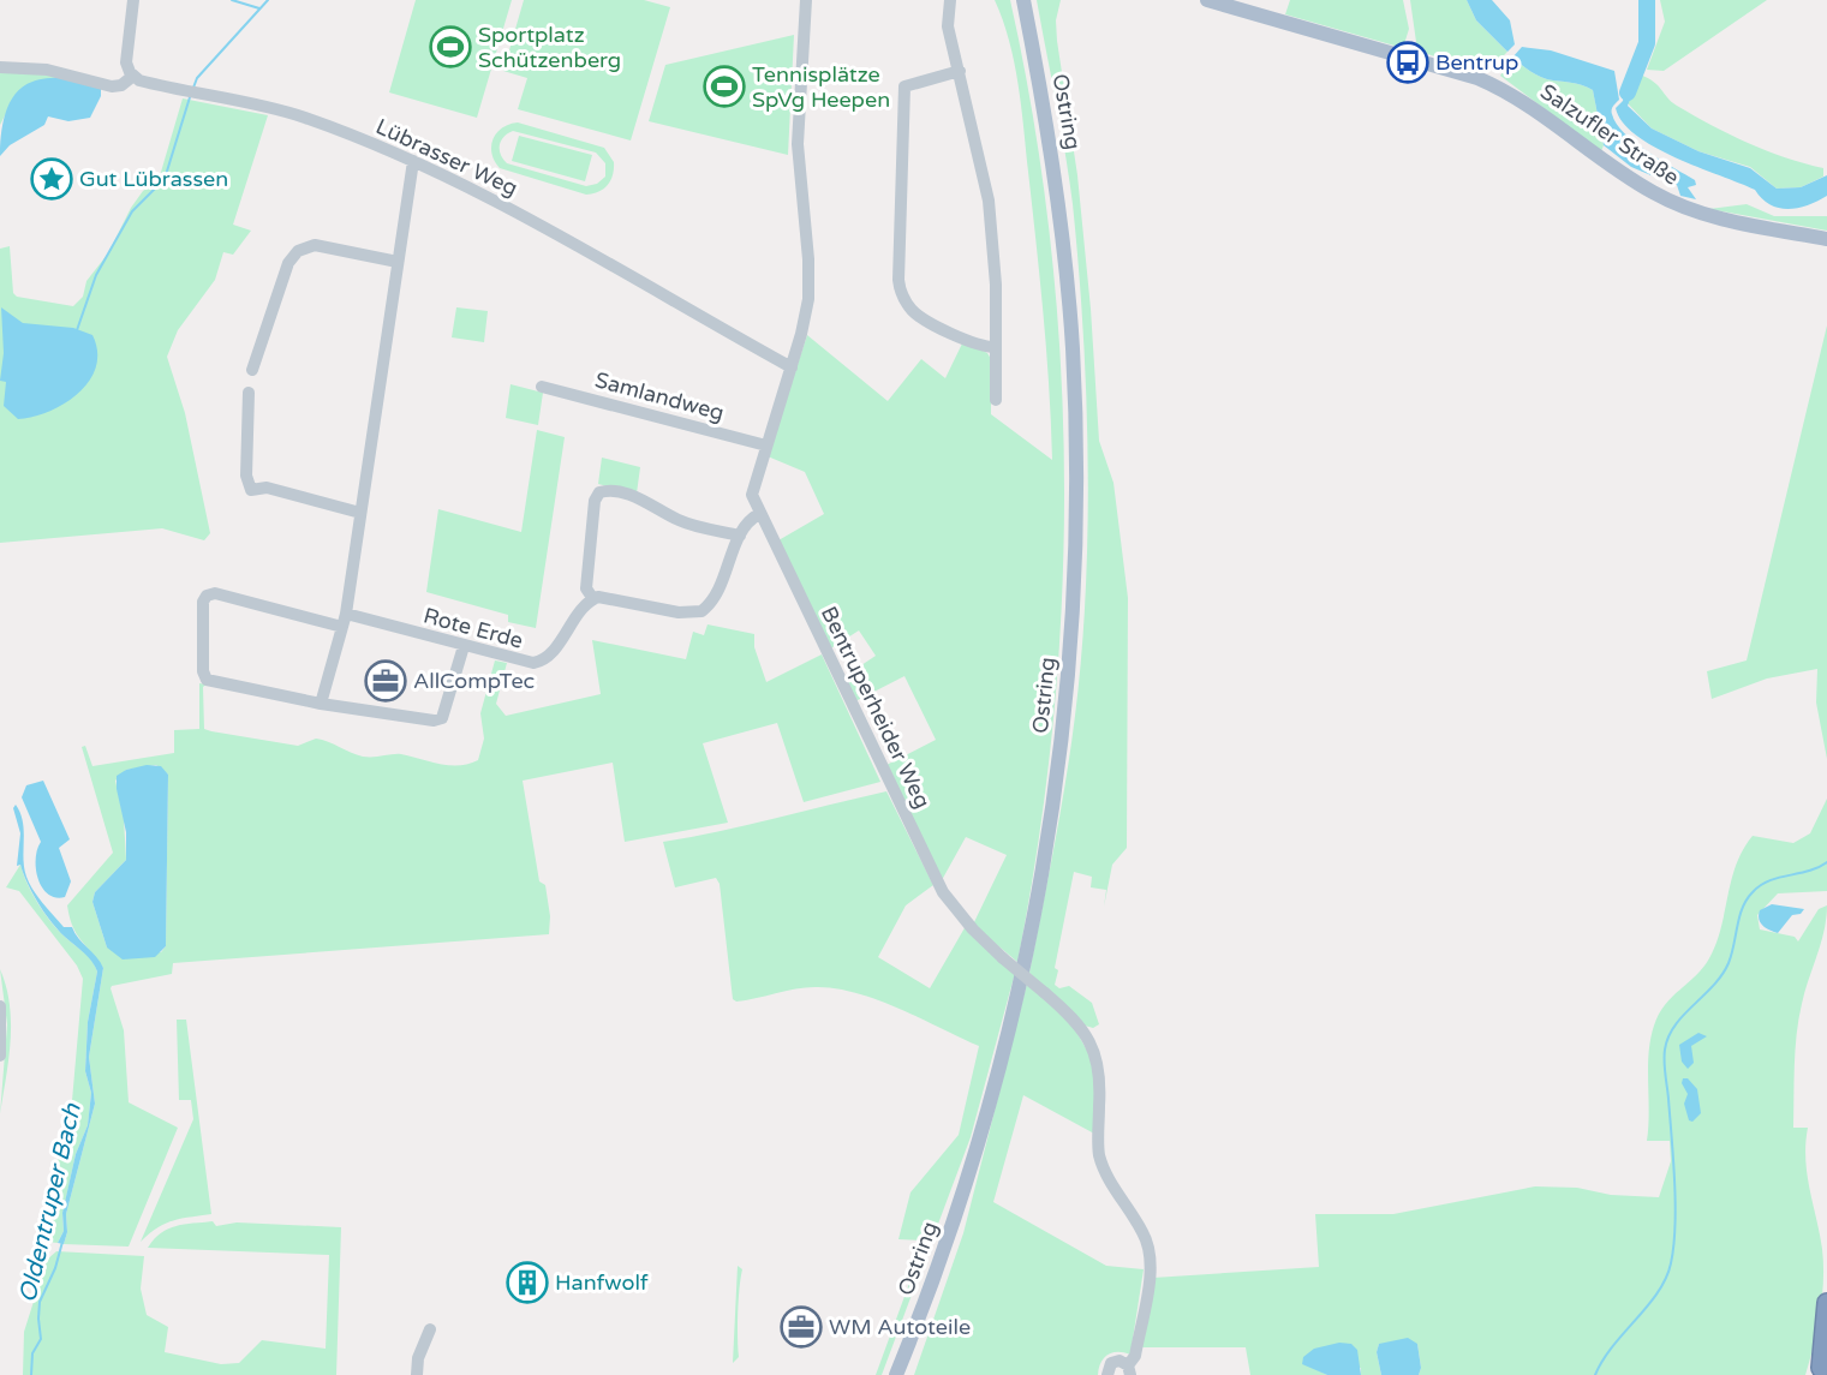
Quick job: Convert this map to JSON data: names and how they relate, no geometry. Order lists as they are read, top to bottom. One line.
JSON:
{"streets":{"main road":["Ostring","Salzufler Straße"],"street":["Lübrasser Weg","Samlandweg","Rote Erde","Bentruperheider Weg"]},"crossings":[["Lübrasser Weg","Bentruperheider Weg"],["Samlandweg","Bentruperheider Weg"]],"water":["Oldentruper Bach"],"places":{"sports":["Sportplatz Schützenberg","Tennisplätze SpVg Heepen"],"bus stop":["Bentrup"],"place":["Gut Lübrassen"],"office":["AllCompTec","WM Autoteile"],"building":["Hanfwolf"]}}
